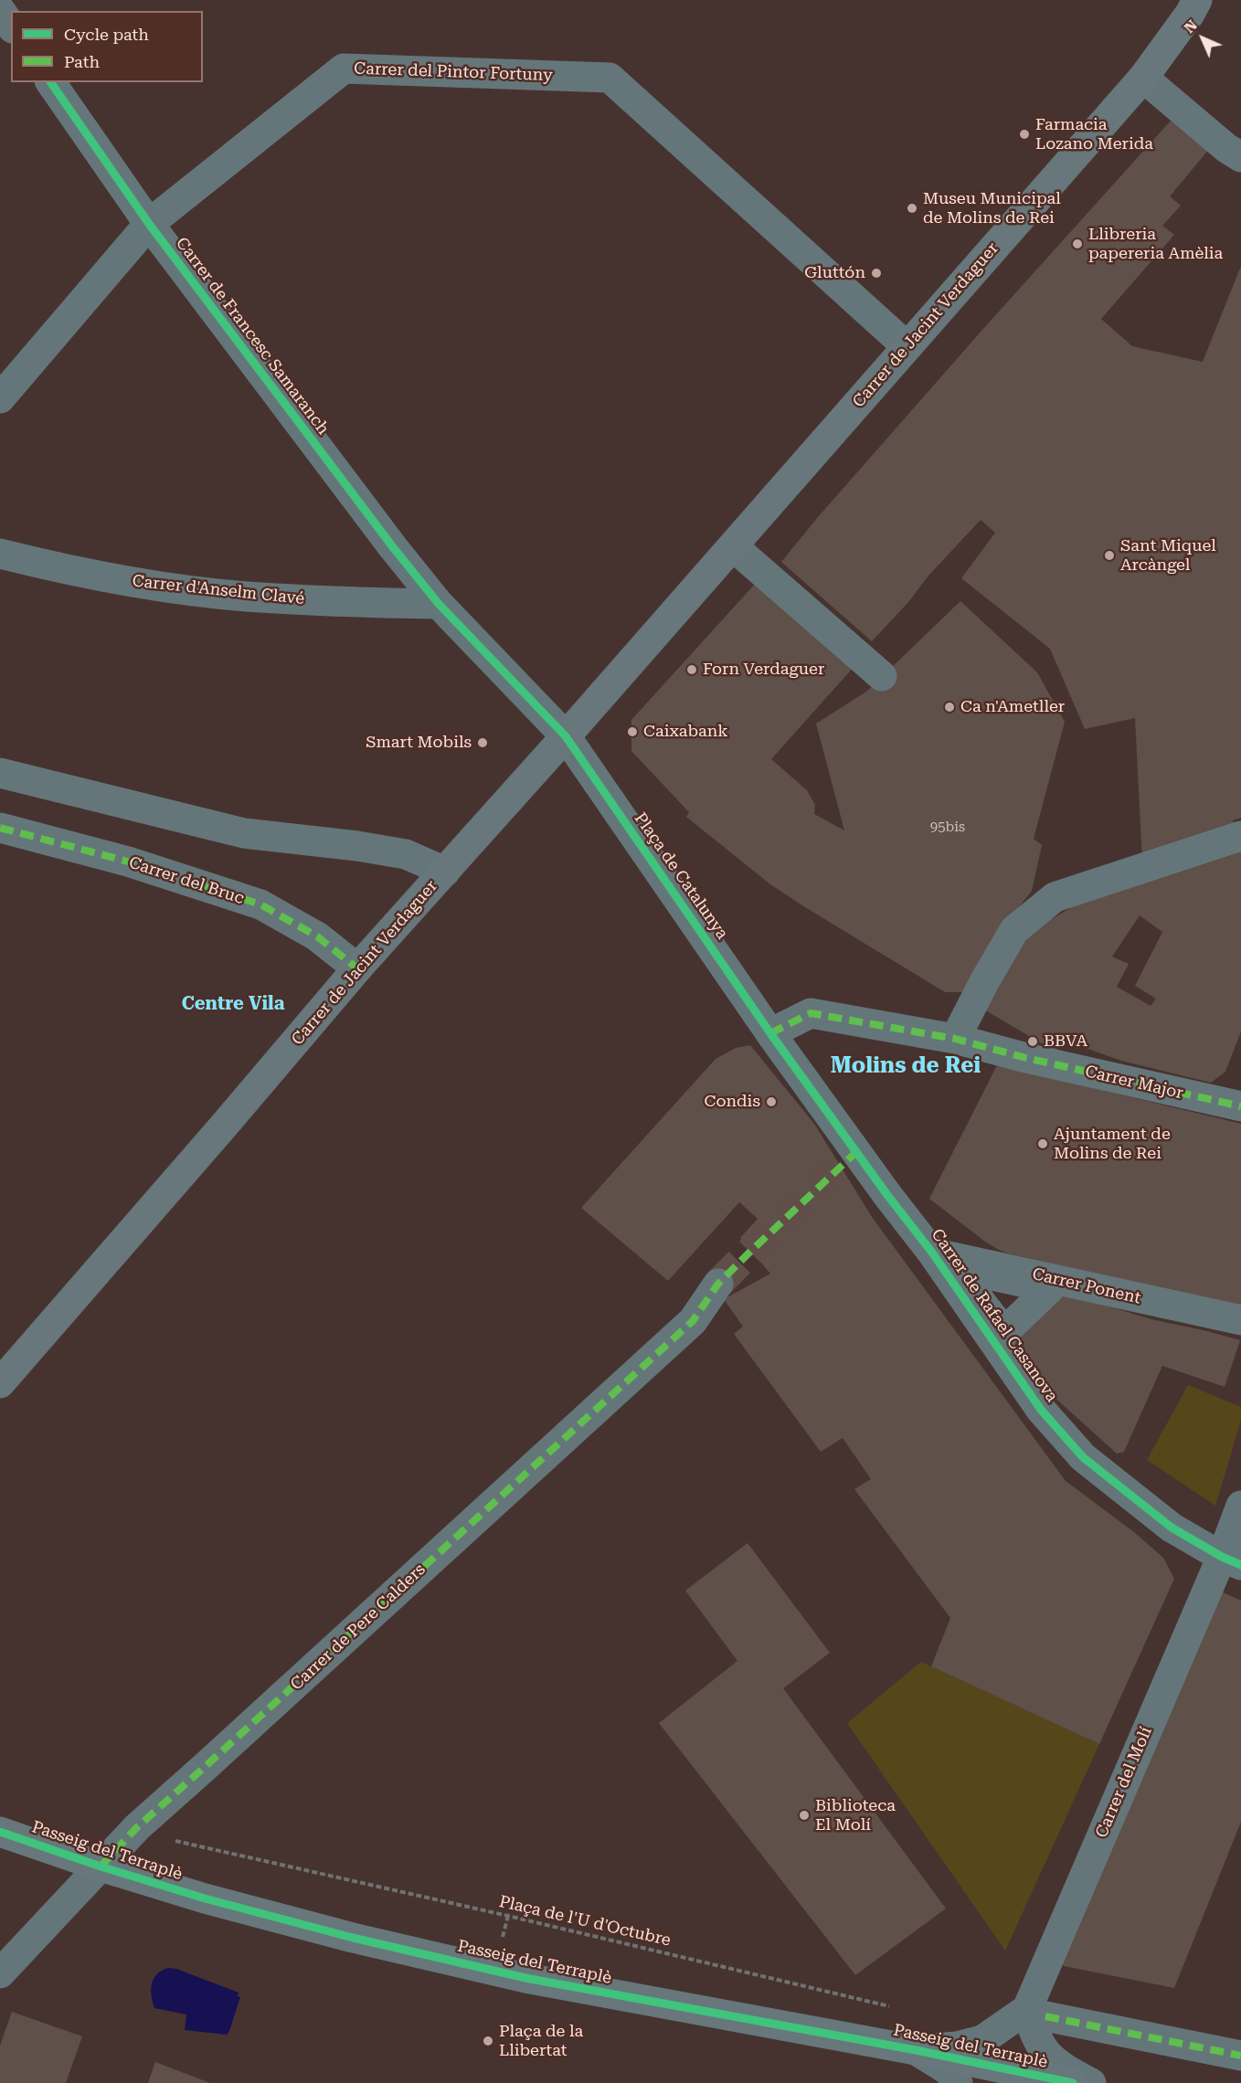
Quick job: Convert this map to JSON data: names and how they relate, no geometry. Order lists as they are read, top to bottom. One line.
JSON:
{"streets":{"main road":["Carrer de Jacint Verdaguer","Passeig del Terraplè"],"street":["Carrer del Pintor Fortuny","Carrer de Francesc Samaranch","Carrer d'Anselm Clavé","Plaça de Catalunya","Carrer del Bruc","Carrer Major","Carrer Ponent","Carrer de Rafael Casanova","Carrer de Pere Calders","Carrer del Molí"],"path":["Plaça de l'U d'Octubre"]},"crossings":[["Carrer del Pintor Fortuny","Carrer de Jacint Verdaguer"],["Carrer del Pintor Fortuny","Carrer de Francesc Samaranch"],["Carrer de Jacint Verdaguer","Carrer de Francesc Samaranch"],["Carrer de Jacint Verdaguer","Plaça de Catalunya"],["Carrer de Jacint Verdaguer","Carrer del Bruc"],["Carrer de Francesc Samaranch","Carrer d'Anselm Clavé"],["Carrer de Francesc Samaranch","Plaça de Catalunya"],["Plaça de Catalunya","Carrer de Rafael Casanova"],["Carrer Ponent","Carrer de Rafael Casanova"],["Carrer de Rafael Casanova","Carrer del Molí"],["Carrer de Pere Calders","Passeig del Terraplè"]],"districts":["Centre Vila","Molins de Rei"],"places":["Farmacia Lozano Merida","Museu Municipal de Molins de Rei","Llibreria papereria Amèlia","Gluttón","Sant Miquel Arcàngel","Forn Verdaguer","Ca n'Ametller","Caixabank","Smart Mobils","BBVA","Condis","Ajuntament de Molins de Rei","Biblioteca El Molí","Plaça de la Llibertat"],"house_numbers":["95bis"],"legend":["Cycle path","Path"],"north":"top left"}
